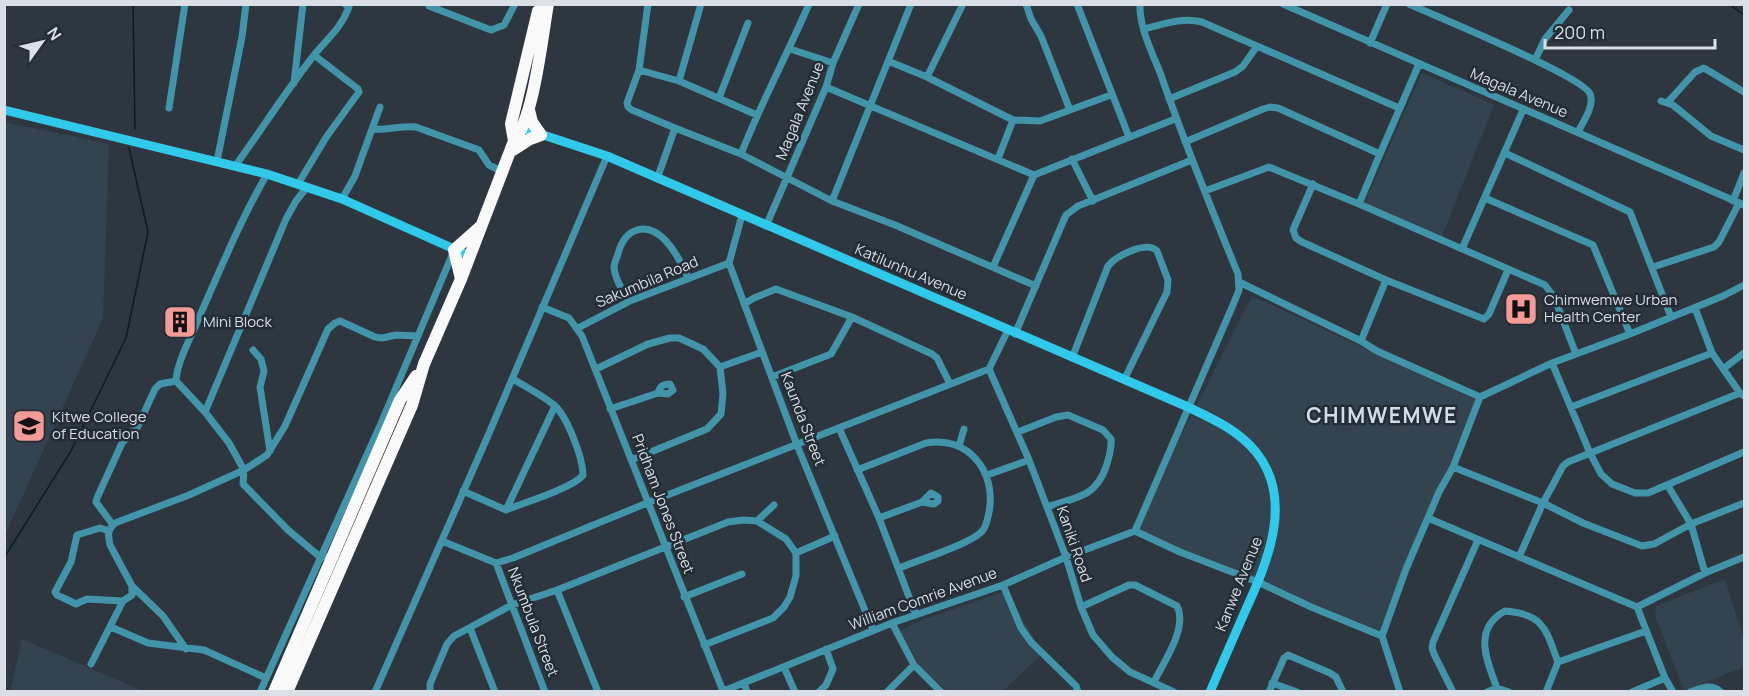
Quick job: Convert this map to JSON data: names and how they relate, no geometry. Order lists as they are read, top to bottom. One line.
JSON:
{"streets":{"main road":["Katilunhu Avenue","Kanwe Avenue"],"street":["Magala Avenue","Sakumbila Road","Kaunda Street","Pridham Jones Street","Kaniki Road","William Comrie Avenue","Nkumbula Street"]},"crossings":[["Magala Avenue","Katilunhu Avenue"],["Katilunhu Avenue","Kanwe Avenue"],["Sakumbila Road","Kaunda Street"],["Sakumbila Road","Pridham Jones Street"],["Kaunda Street","William Comrie Avenue"],["Pridham Jones Street","William Comrie Avenue"],["Kaniki Road","William Comrie Avenue"]],"districts":["CHIMWEMWE"],"places":{"hospital":["Chimwemwe Urban Health Center"],"building":["Mini Block"],"school or university":["Kitwe College of Education"]},"scale_bar":"200 m","north":"top right"}
